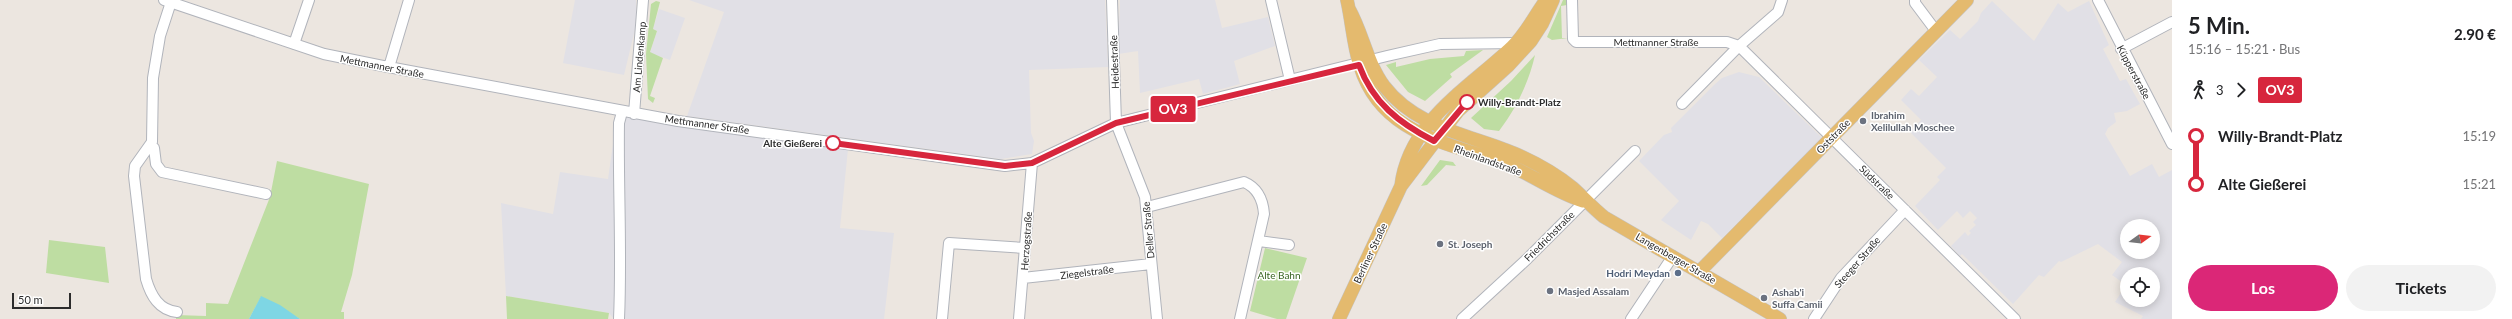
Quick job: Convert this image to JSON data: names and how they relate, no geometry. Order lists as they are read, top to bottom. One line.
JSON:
{"streets":{"main road":["Oststraße","Rheinlandstraße","Berliner Straße","Langenberger Straße"],"street":["Mettmanner Straße","Am Lindenkamp","Heidestraße","Küpperstraße","Südstraße","Deller Straße","Friedrichstraße","Herzogstraße","Steeger Straße","Ziegelstraße"]},"crossings":[["Mettmanner Straße","Am Lindenkamp"],["Mettmanner Straße","Heidestraße"],["Mettmanner Straße","Rheinlandstraße"],["Mettmanner Straße","Südstraße"],["Mettmanner Straße","Deller Straße"],["Mettmanner Straße","Herzogstraße"],["Mettmanner Straße","Berliner Straße"],["Heidestraße","Deller Straße"],["Oststraße","Südstraße"],["Oststraße","Langenberger Straße"],["Rheinlandstraße","Friedrichstraße"],["Rheinlandstraße","Berliner Straße"],["Rheinlandstraße","Langenberger Straße"],["Südstraße","Steeger Straße"],["Deller Straße","Ziegelstraße"],["Friedrichstraße","Langenberger Straße"],["Herzogstraße","Ziegelstraße"]],"parks":["Alte Bahn"],"places":["Willy-Brandt-Platz","Ibrahim Xelilullah Moschee","Alte Gießerei","St. Joseph","Hodri Meydan","Masjed Assalam","Ashab'i Suffa Camii"],"lines":["bus line OV3"],"scale_bar":"50 m","north":"right","page":{"on_map":"OV3","heading":["5 Min.","15:16 – 15:21 · Bus","2.90 €"],"legs":["3","OV3"],"list":[{"name":"Willy-Brandt-Platz","value":"15:19"},{"name":"Alte Gießerei","value":"15:21"}],"buttons":["Los","Tickets"],"scale":"50 m"}}
